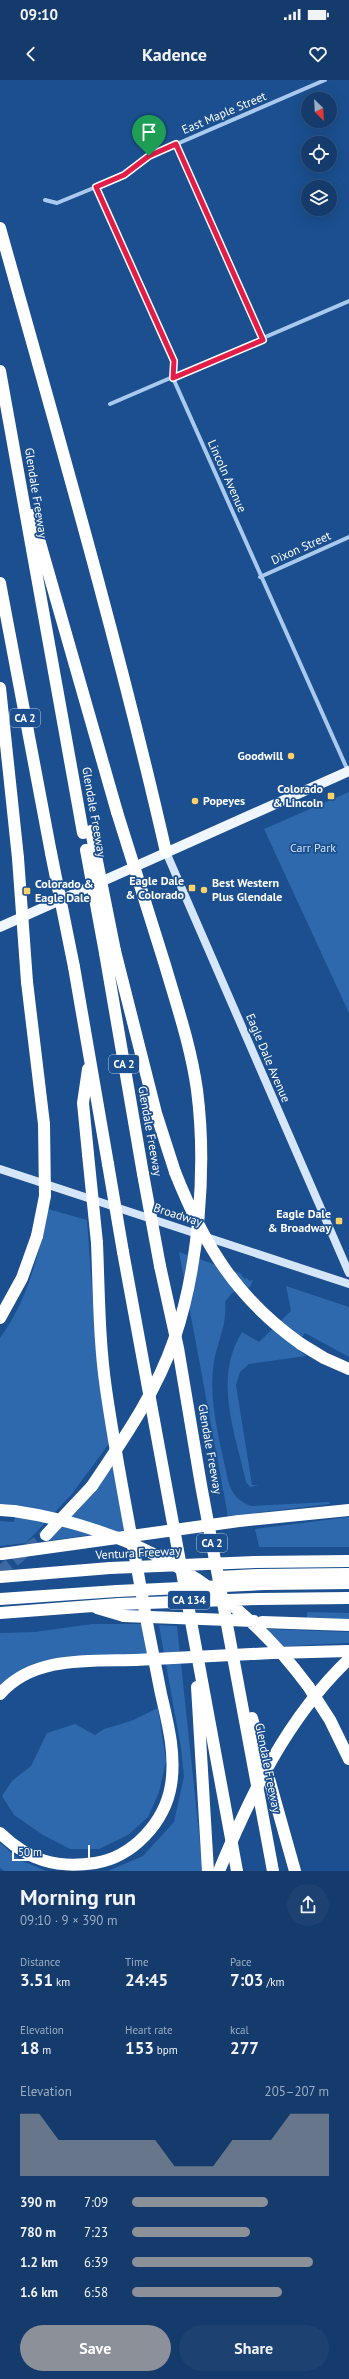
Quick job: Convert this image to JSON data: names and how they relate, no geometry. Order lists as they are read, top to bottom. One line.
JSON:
{"streets":{"highway":["Glendale Freeway","CA 2","Ventura Freeway","CA 134"],"main road":["Eagle Dale Avenue","Broadway"],"street":["East Maple Street","Lincoln Avenue","Dixon Street"]},"crossings":[["East Maple Street","Lincoln Avenue"],["Lincoln Avenue","Dixon Street"]],"parks":["Carr Park"],"places":{"other":["Goodwill","Popeyes","Best Western Plus Glendale"],"transit":["Colorado & Lincoln","Eagle Dale & Colorado","Colorado & Eagle Dale","Eagle Dale & Broadway"]},"scale_bar":"50 m","north":"bottom right","page":{"status":"09:10","header":"Kadence","scale":"50 m","heading":["Morning run","09:10 · 9 × 390 m"],"stats":[["Distance","3.51 km"],["Time","24:45"],["Pace","7:03 /km"],["Elevation","18 m"],["Heart rate","153 bpm"],["kcal","277"]],"chart":["Elevation","205–207 m"],"list":[{"name":"390 m","note":"7:09"},{"name":"780 m","note":"7:23"},{"name":"1.2 km","note":"6:39"},{"name":"1.6 km","note":"6:58"}],"buttons":["Save","Share"]}}
